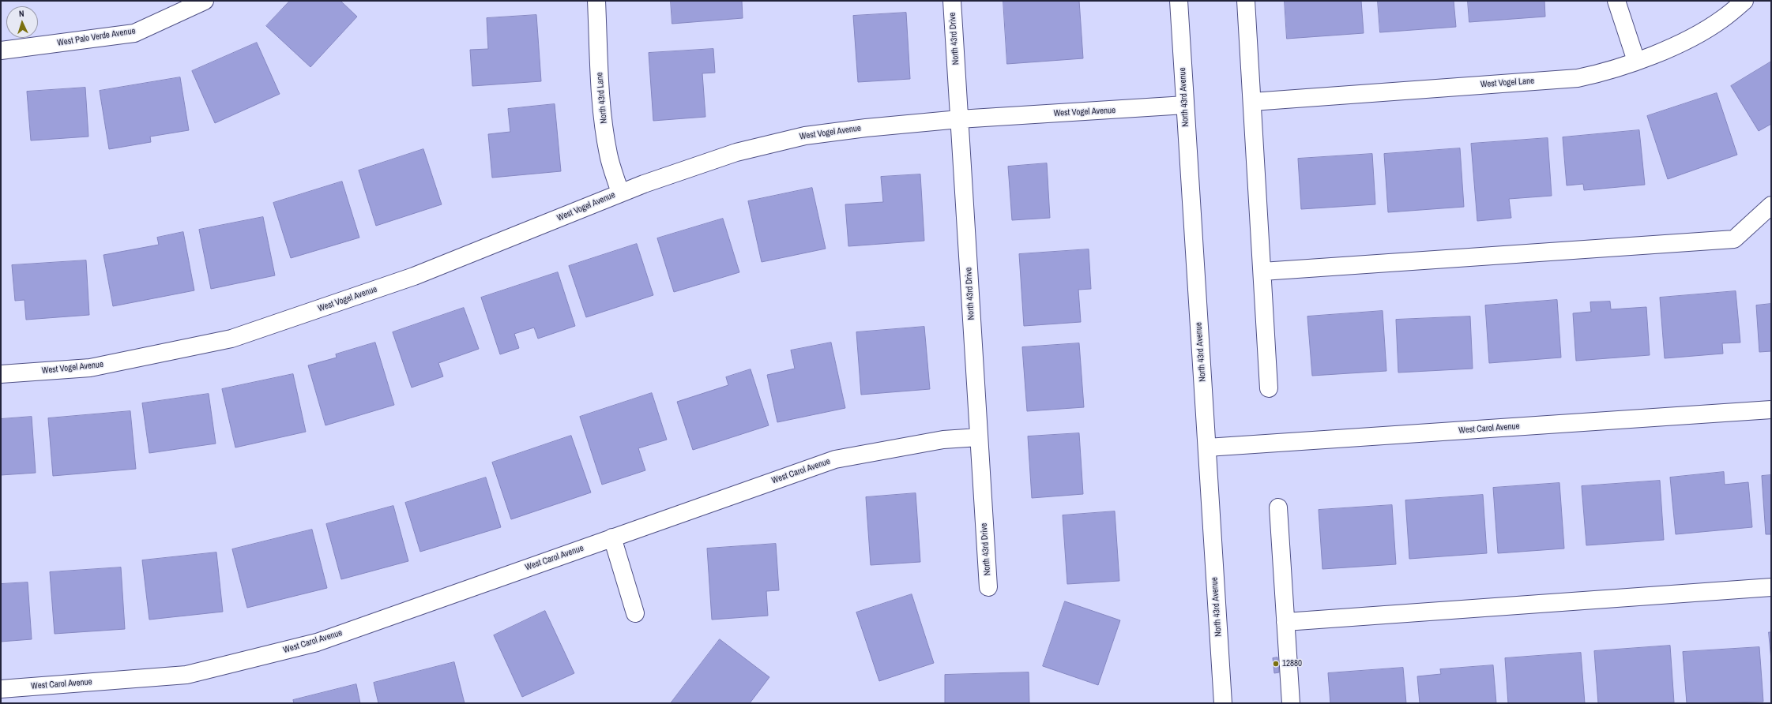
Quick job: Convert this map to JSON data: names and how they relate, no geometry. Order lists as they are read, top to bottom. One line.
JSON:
{"streets":{"street":["West Palo Verde Avenue","North 43rd Drive","West Vogel Lane","North 43rd Avenue","North 43rd Lane","West Vogel Avenue","West Carol Avenue"]},"crossings":[["North 43rd Drive","West Vogel Avenue"],["North 43rd Drive","West Carol Avenue"],["North 43rd Avenue","West Vogel Avenue"],["North 43rd Avenue","West Carol Avenue"],["North 43rd Lane","West Vogel Avenue"]],"places":["12880"],"north":"top"}
